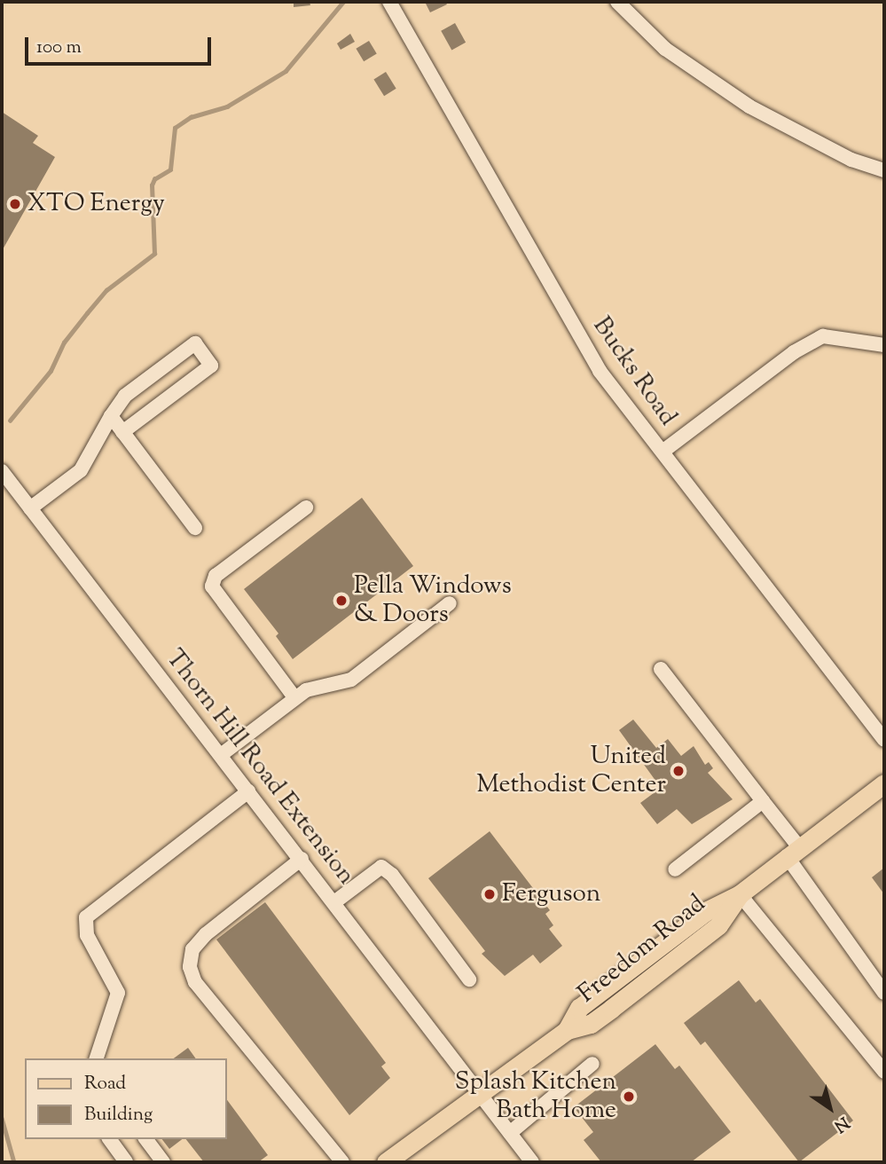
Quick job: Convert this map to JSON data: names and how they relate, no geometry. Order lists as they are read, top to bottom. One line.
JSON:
{"streets":{"main road":["Freedom Road"],"street":["Bucks Road","Thorn Hill Road Extension"]},"crossings":[["Thorn Hill Road Extension","Freedom Road"]],"places":["XTO Energy","Pella Windows & Doors","United Methodist Center","Ferguson","Splash Kitchen Bath Home"],"legend":["Road","Building"],"scale_bar":"100 m","north":"bottom right"}
